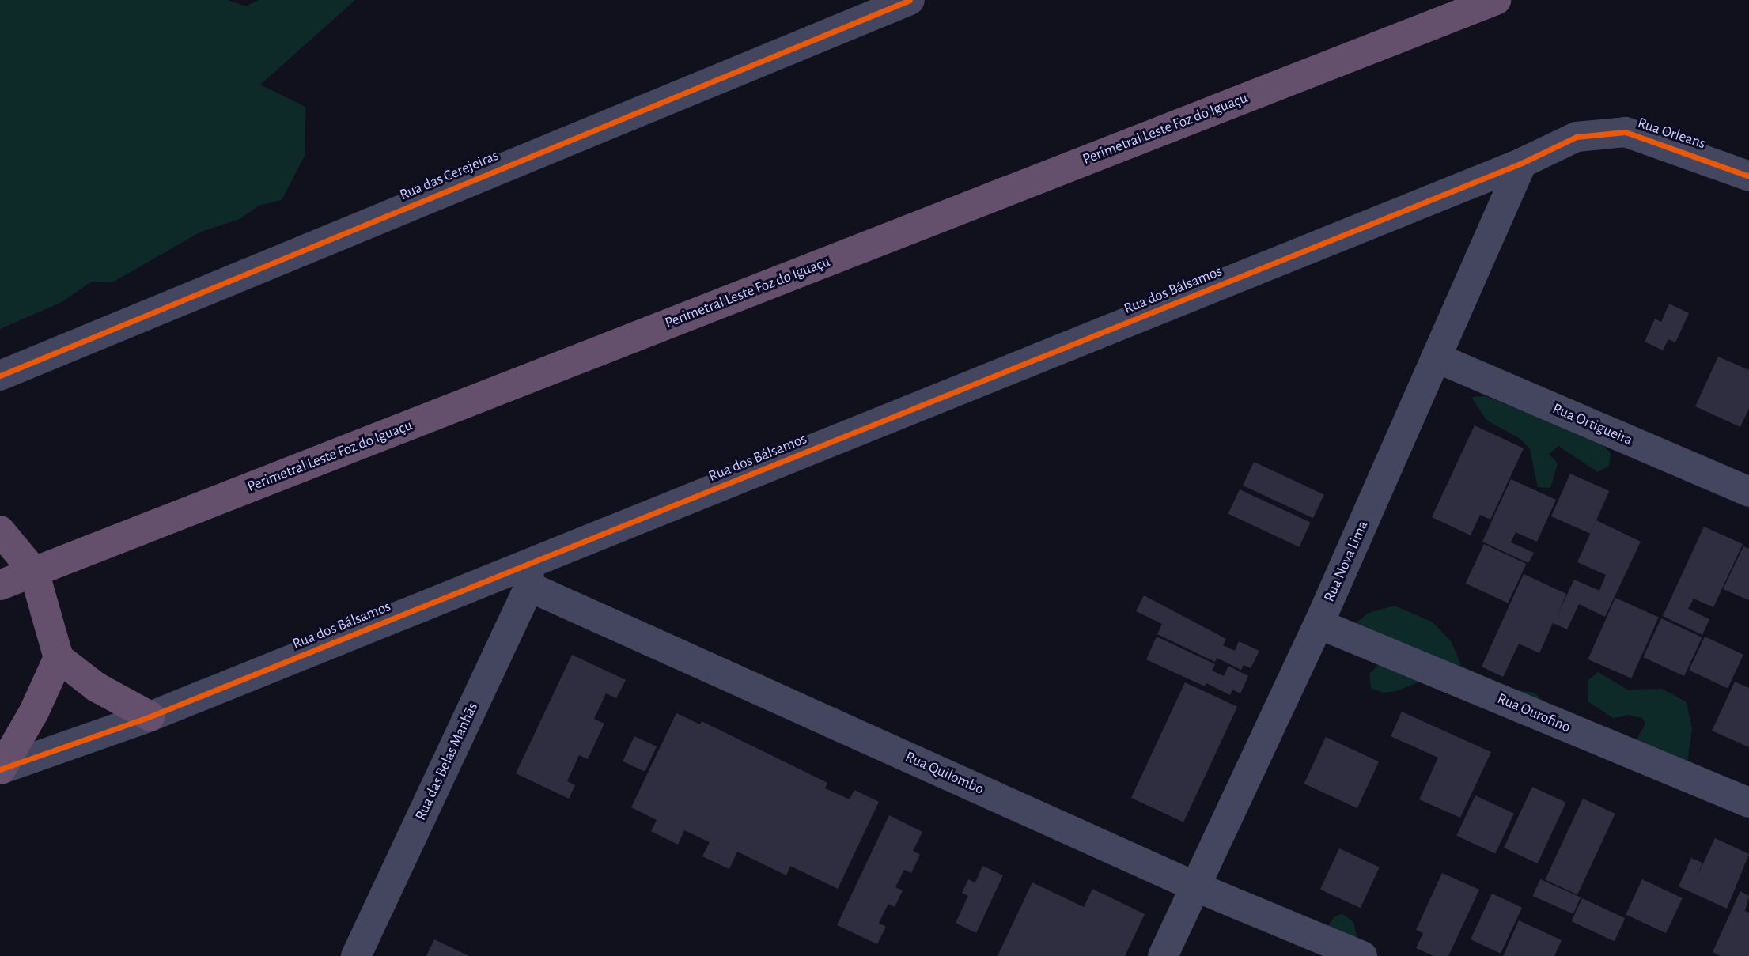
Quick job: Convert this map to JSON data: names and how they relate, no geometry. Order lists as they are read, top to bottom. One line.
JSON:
{"streets":{"highway":["Perimetral Leste Foz do Iguaçu"],"street":["Rua Orleans","Rua das Cerejeiras","Rua dos Bálsamos","Rua Ortigueira","Rua Nova Lima","Rua Ourofino","Rua das Belas Manhãs","Rua Quilombo"]},"crossings":[["Rua Orleans","Rua dos Bálsamos"],["Rua Orleans","Rua Nova Lima"],["Rua dos Bálsamos","Rua Nova Lima"],["Rua dos Bálsamos","Rua das Belas Manhãs"],["Rua dos Bálsamos","Rua Quilombo"],["Rua Ortigueira","Rua Nova Lima"],["Rua Nova Lima","Rua Ourofino"],["Rua Nova Lima","Rua Quilombo"],["Rua das Belas Manhãs","Rua Quilombo"]]}
